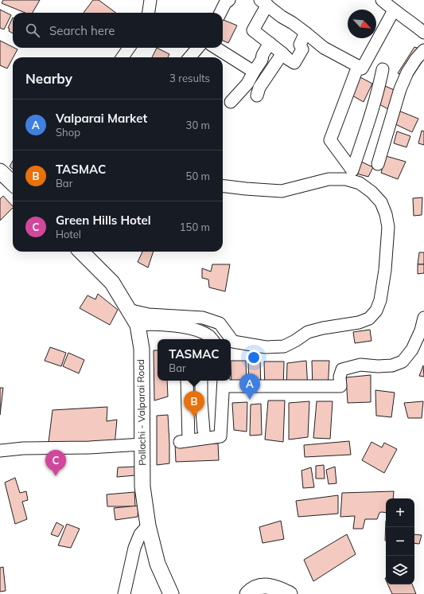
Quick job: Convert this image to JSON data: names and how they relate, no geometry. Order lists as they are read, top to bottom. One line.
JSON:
{"streets":{"main road":["Pollachi - Valparai Road"]},"north":"bottom right","page":{"search":"Search here","heading":["Nearby","3 results"],"list":[{"mark":"A","name":"Valparai Market","note":"Shop","value":"30 m"},{"mark":"B","name":"TASMAC","note":"Bar","value":"50 m"},{"mark":"C","name":"Green Hills Hotel","note":"Hotel","value":"150 m"}],"popup":["TASMAC","Bar"],"pins":["A","B","C"],"map_buttons":["+","−"]}}
